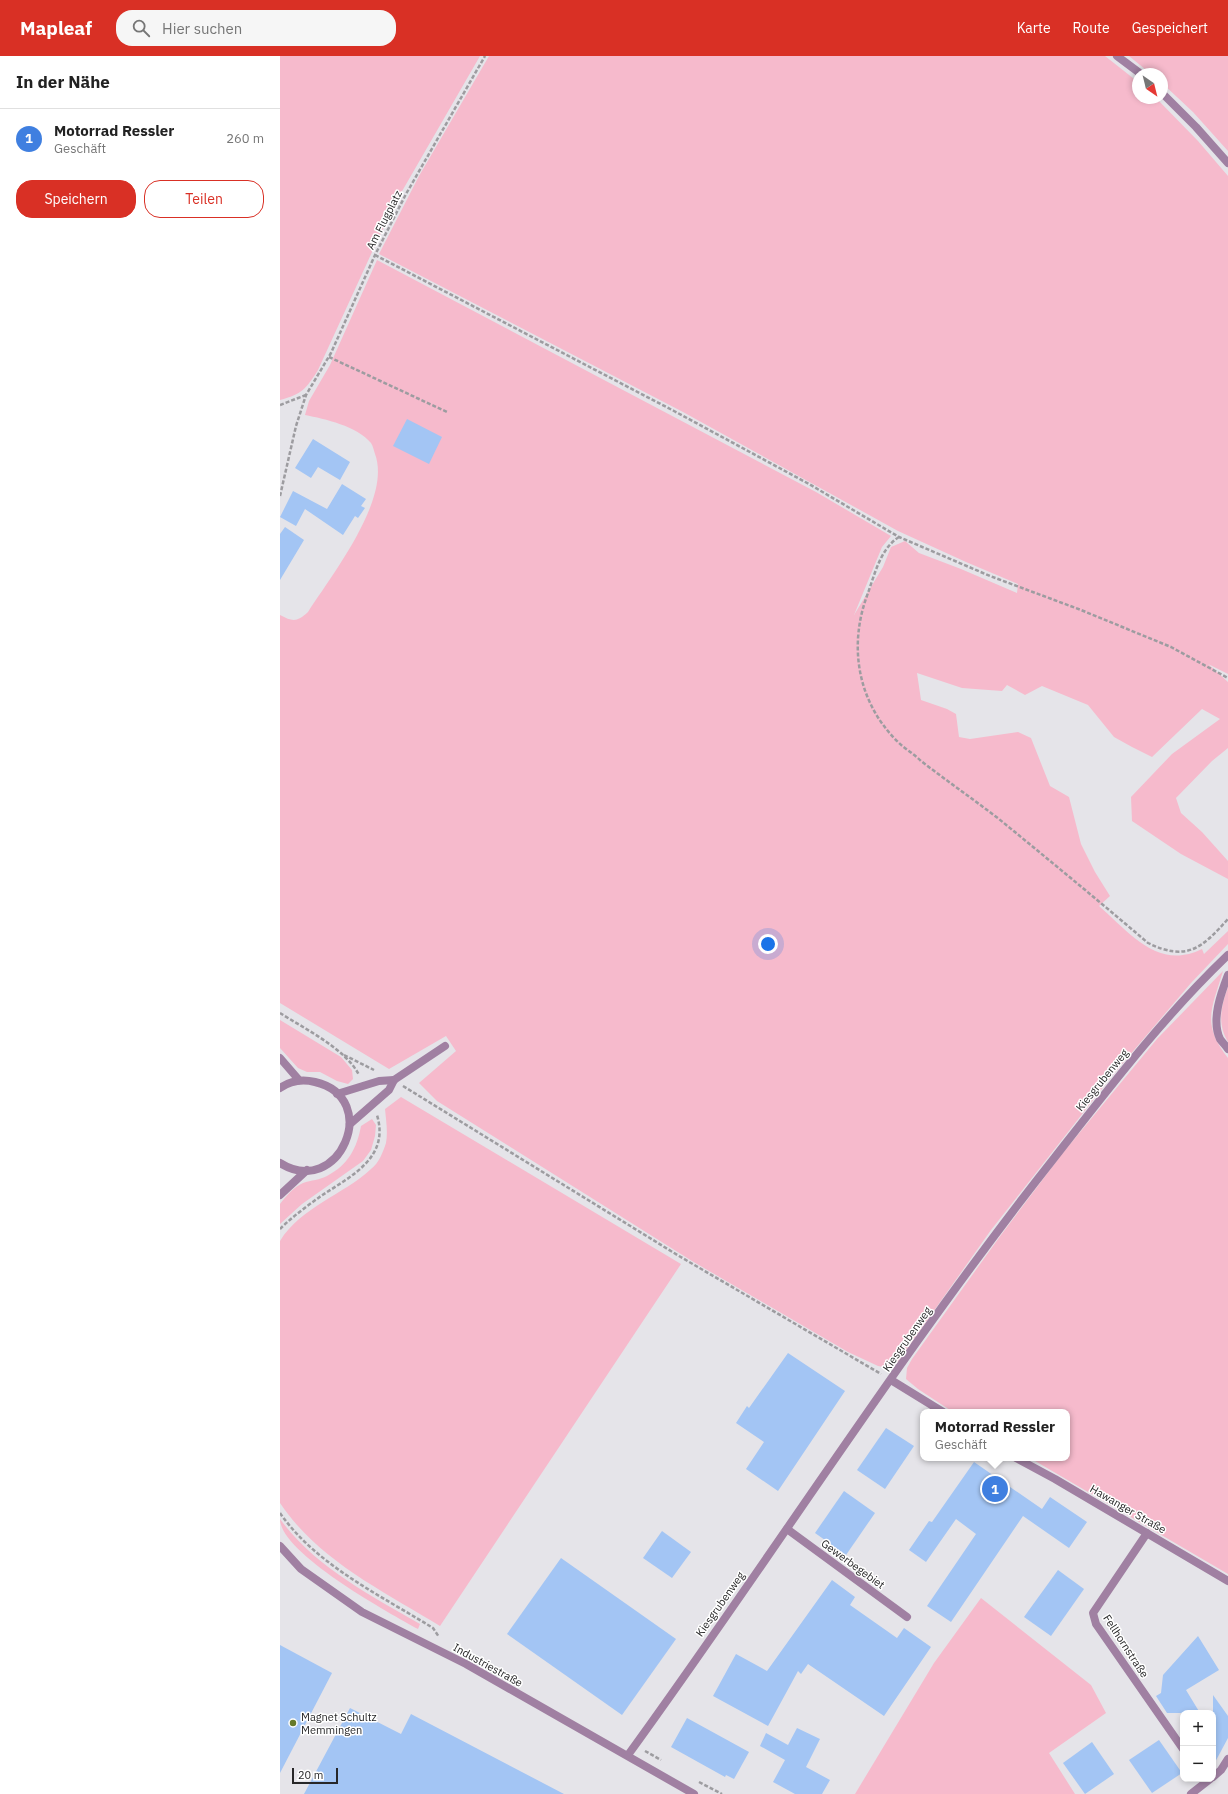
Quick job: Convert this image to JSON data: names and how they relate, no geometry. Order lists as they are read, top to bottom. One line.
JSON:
{"streets":{"street":["Kiesgrubenweg","Hawanger Straße","Gewerbegebiet","Fellhornstraße","Industriestraße"],"path":["Am Flugplatz"]},"crossings":[["Kiesgrubenweg","Gewerbegebiet"],["Kiesgrubenweg","Industriestraße"],["Hawanger Straße","Fellhornstraße"]],"places":["Magnet Schultz Memmingen"],"scale_bar":"20 m","north":"bottom right","page":{"header":"Mapleaf","search":"Hier suchen","nav":["Karte","Route","Gespeichert"],"heading":"In der Nähe","list":[{"mark":"1","name":"Motorrad Ressler","note":"Geschäft","value":"260 m"}],"buttons":["Speichern","Teilen"],"popup":["Motorrad Ressler","Geschäft"],"pins":"1","map_buttons":["+","−"],"scale":"20 m"}}
